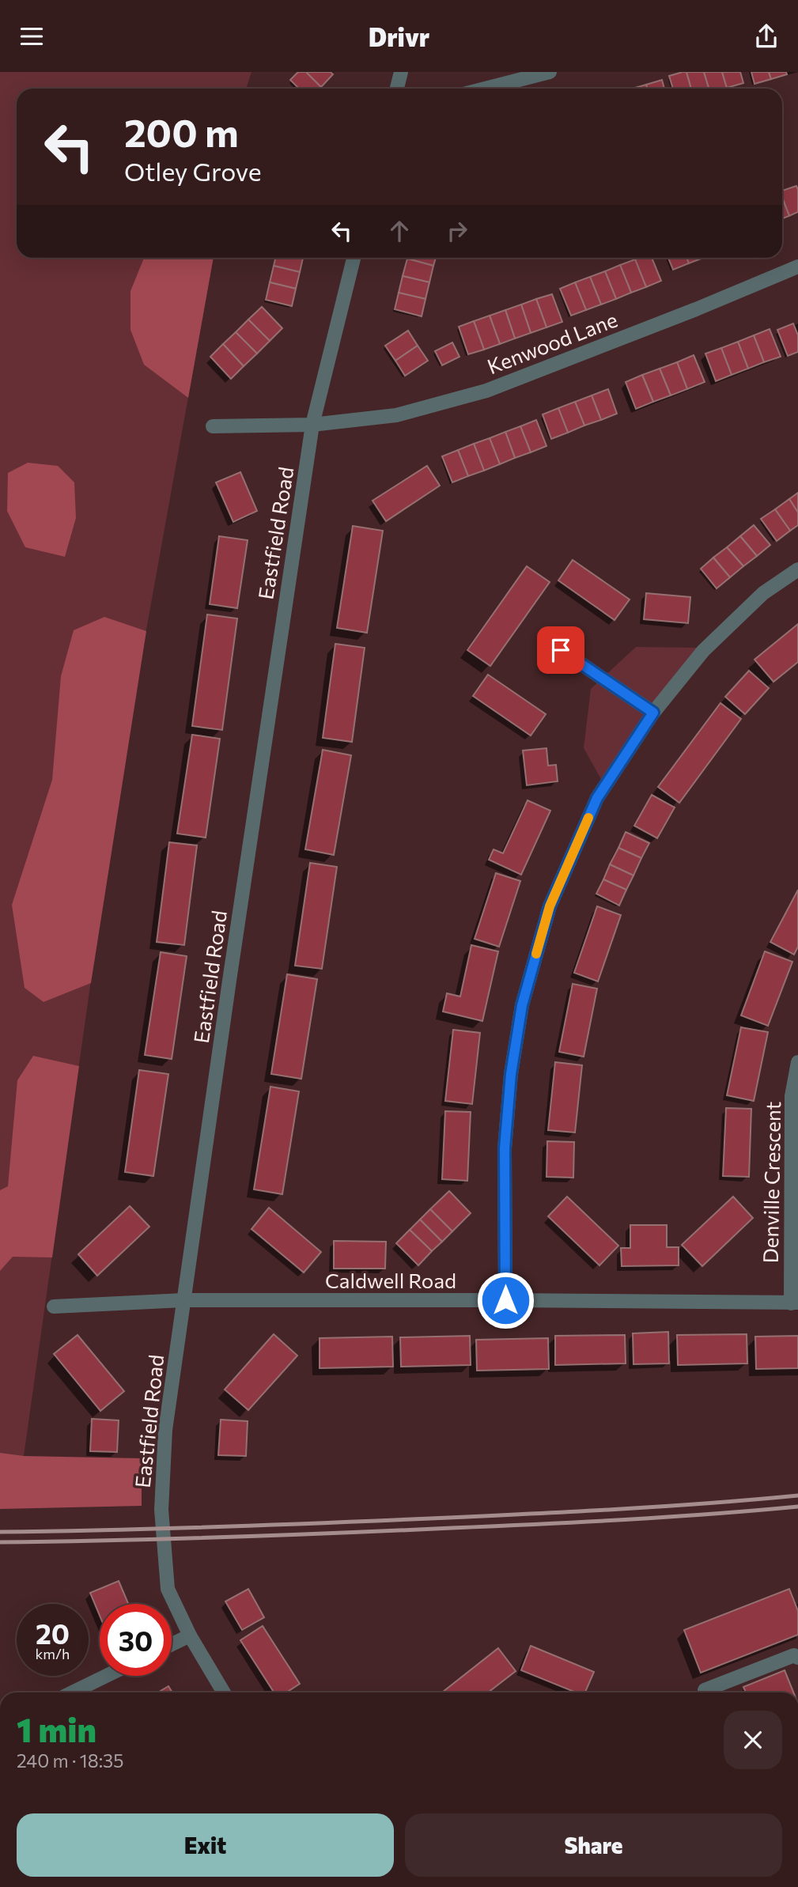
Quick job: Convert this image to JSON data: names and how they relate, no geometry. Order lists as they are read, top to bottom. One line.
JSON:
{"streets":{"street":["Kenwood Lane","Eastfield Road","Denville Crescent","Caldwell Road"]},"crossings":[["Kenwood Lane","Eastfield Road"],["Eastfield Road","Caldwell Road"],["Denville Crescent","Caldwell Road"]],"page":{"header":"Drivr","turn":["200 m","Otley Grove"],"speed":"20 km/h","limit":"30","heading":["1 min","240 m · 18:35"],"buttons":["Exit","Share"]}}
